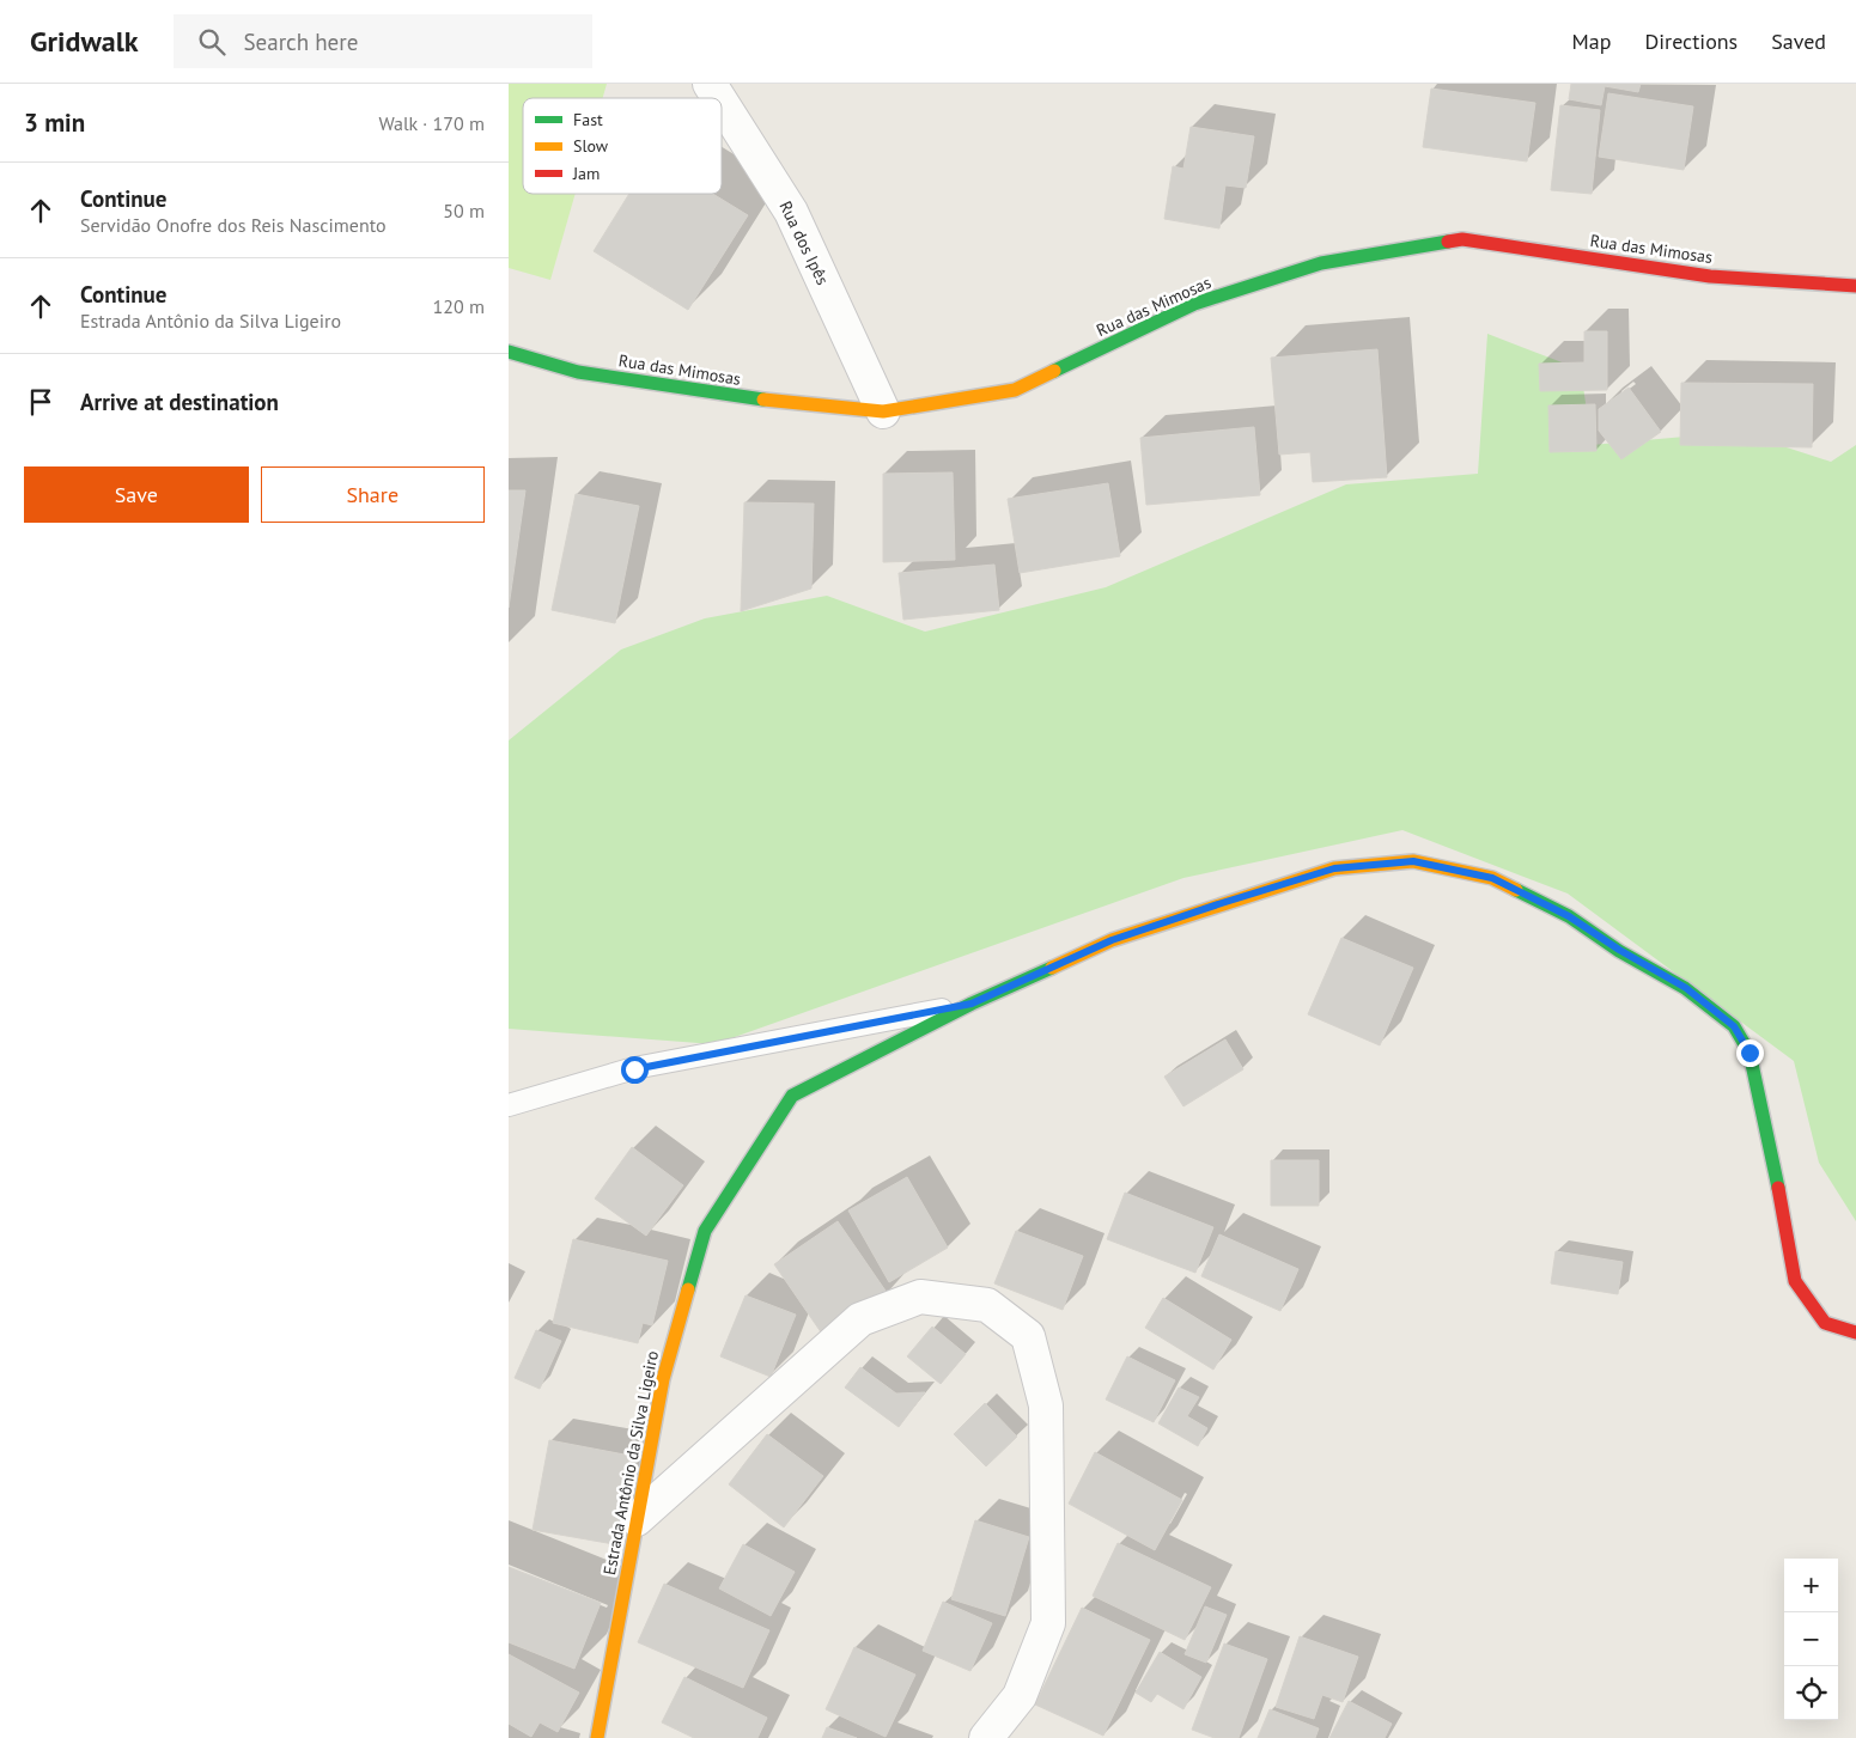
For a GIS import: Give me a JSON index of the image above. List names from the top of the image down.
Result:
{
  "streets": {
    "street": ["Rua dos Ipês", "Rua das Mimosas", "Estrada Antônio da Silva Ligeiro"]
  },
  "crossings": [
    ["Rua dos Ipês", "Rua das Mimosas"]
  ],
  "legend": ["Fast", "Slow", "Jam"],
  "page": {
    "header": "Gridwalk",
    "search": "Search here",
    "nav": ["Map", "Directions", "Saved"],
    "heading": ["3 min", "Walk · 170 m"],
    "list": [
      ["Continue", "Servidão Onofre dos Reis Nascimento", "50 m"],
      ["Continue", "Estrada Antônio da Silva Ligeiro", "120 m"],
      "Arrive at destination"
    ],
    "buttons": ["Save", "Share"],
    "map_buttons": ["+", "−"]
  }
}
